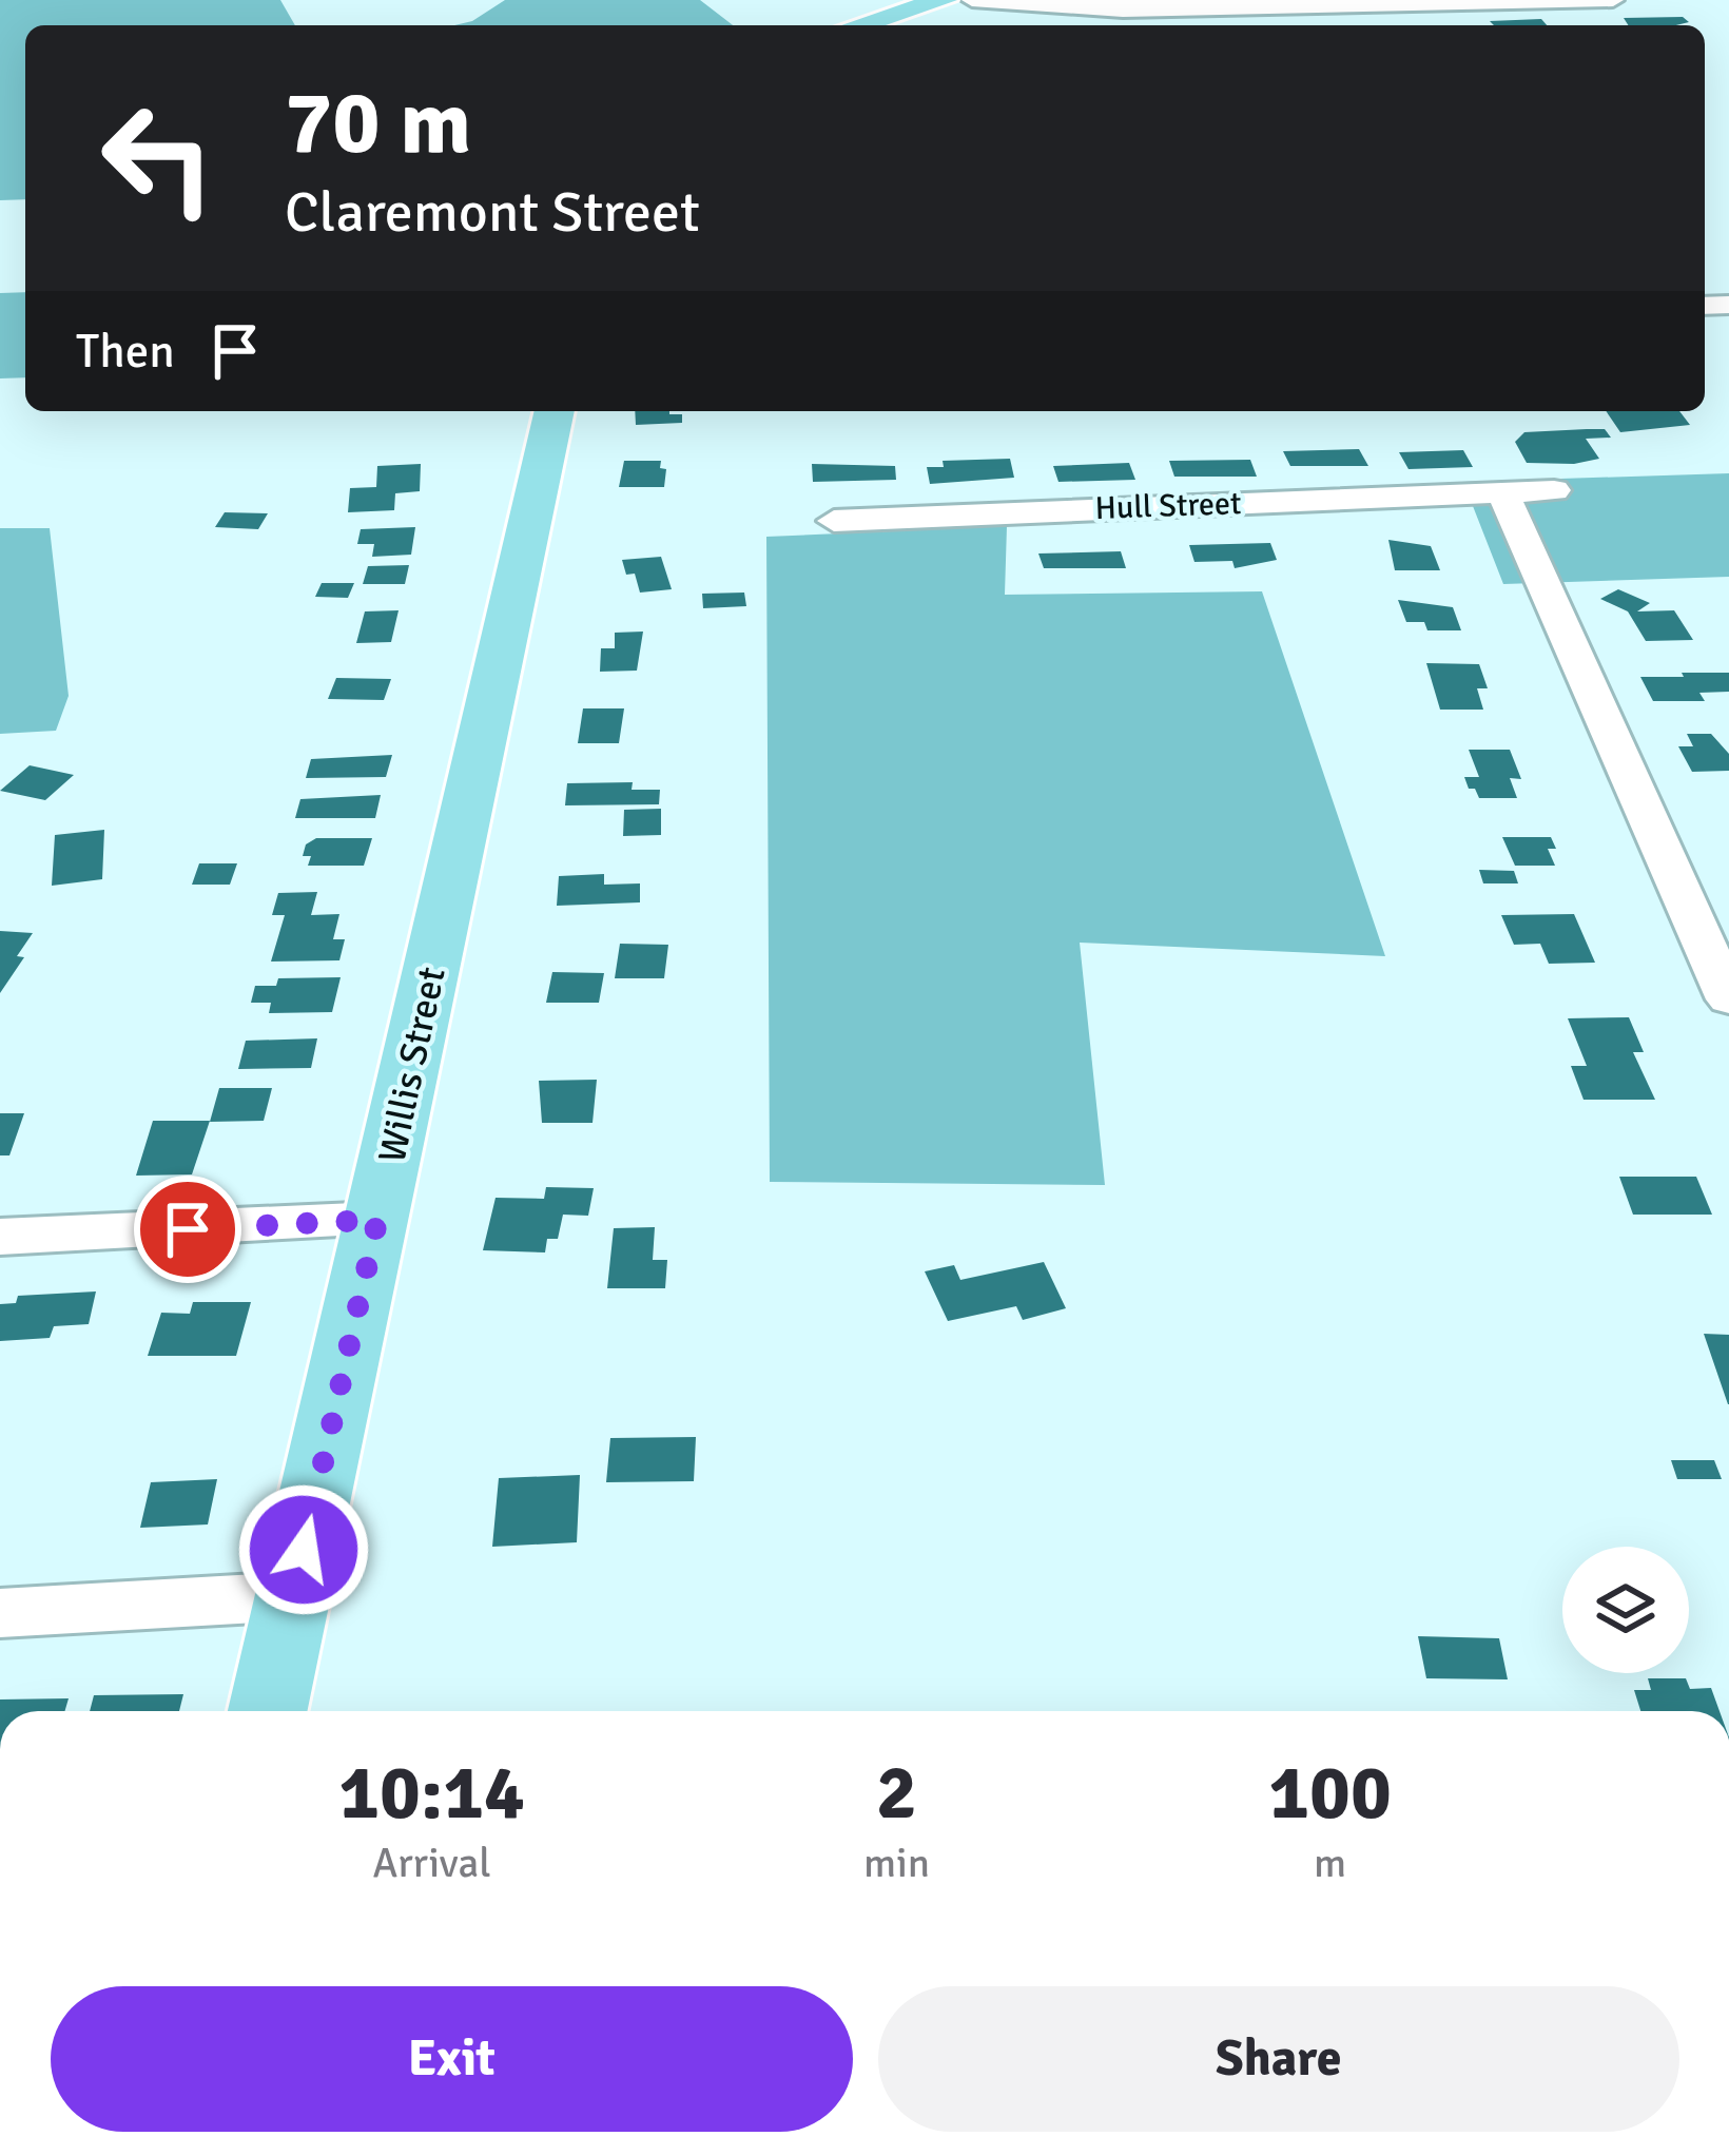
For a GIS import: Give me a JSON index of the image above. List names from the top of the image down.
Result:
{
  "streets": {
    "main road": ["Willis Street"],
    "street": ["Hull Street"]
  },
  "page": {
    "turn": ["70 m", "Claremont Street"],
    "then": "Then",
    "eta": [
      "10:14",
      "Arrival",
      "2",
      "min",
      "100",
      "m"
    ],
    "buttons": ["Exit", "Share"]
  }
}
